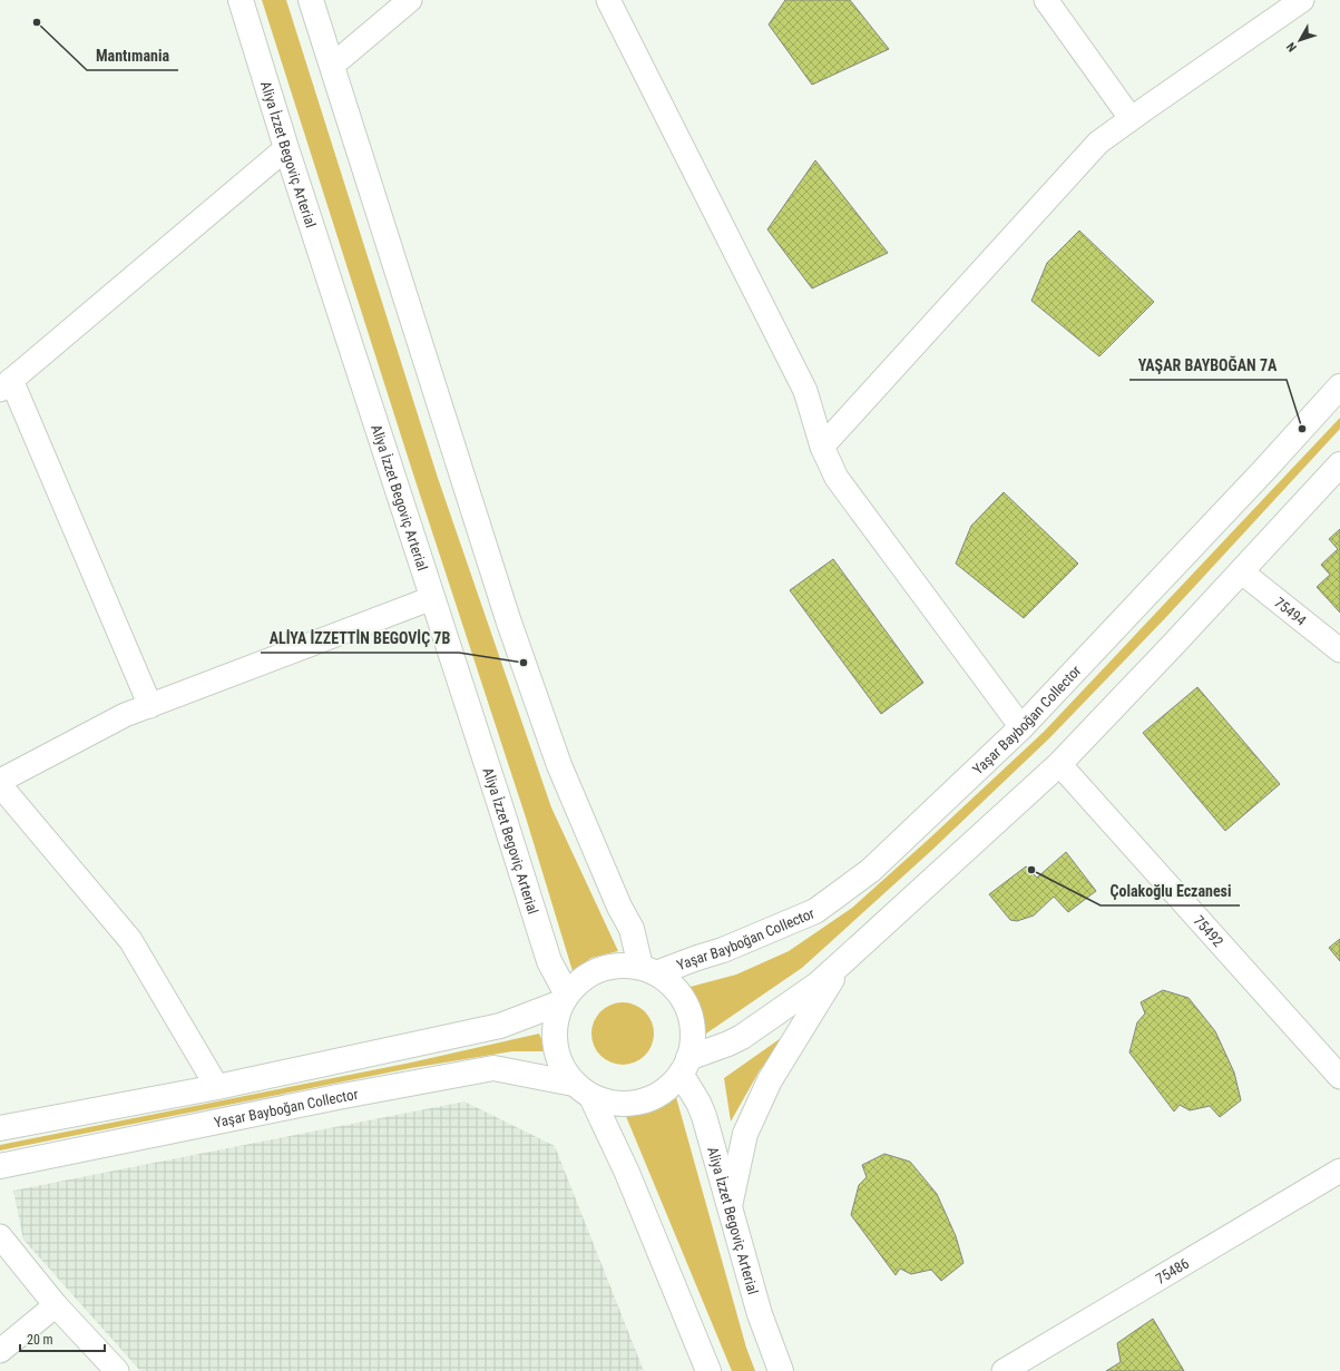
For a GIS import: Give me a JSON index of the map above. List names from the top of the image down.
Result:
{
  "streets": {
    "street": [
      "Aliya İzzet Begoviç Arterial",
      "75494",
      "Yaşar Bayboğan Collector",
      "75492",
      "75486"
    ]
  },
  "crossings": [
    ["Aliya İzzet Begoviç Arterial", "Yaşar Bayboğan Collector"]
  ],
  "places": [
    "Mantımania",
    "YAŞAR BAYBOĞAN 7A",
    "ALİYA İZZETTİN BEGOVİÇ 7B",
    "Çolakoğlu Eczanesi"
  ],
  "scale_bar": "20 m",
  "north": "bottom left"
}
